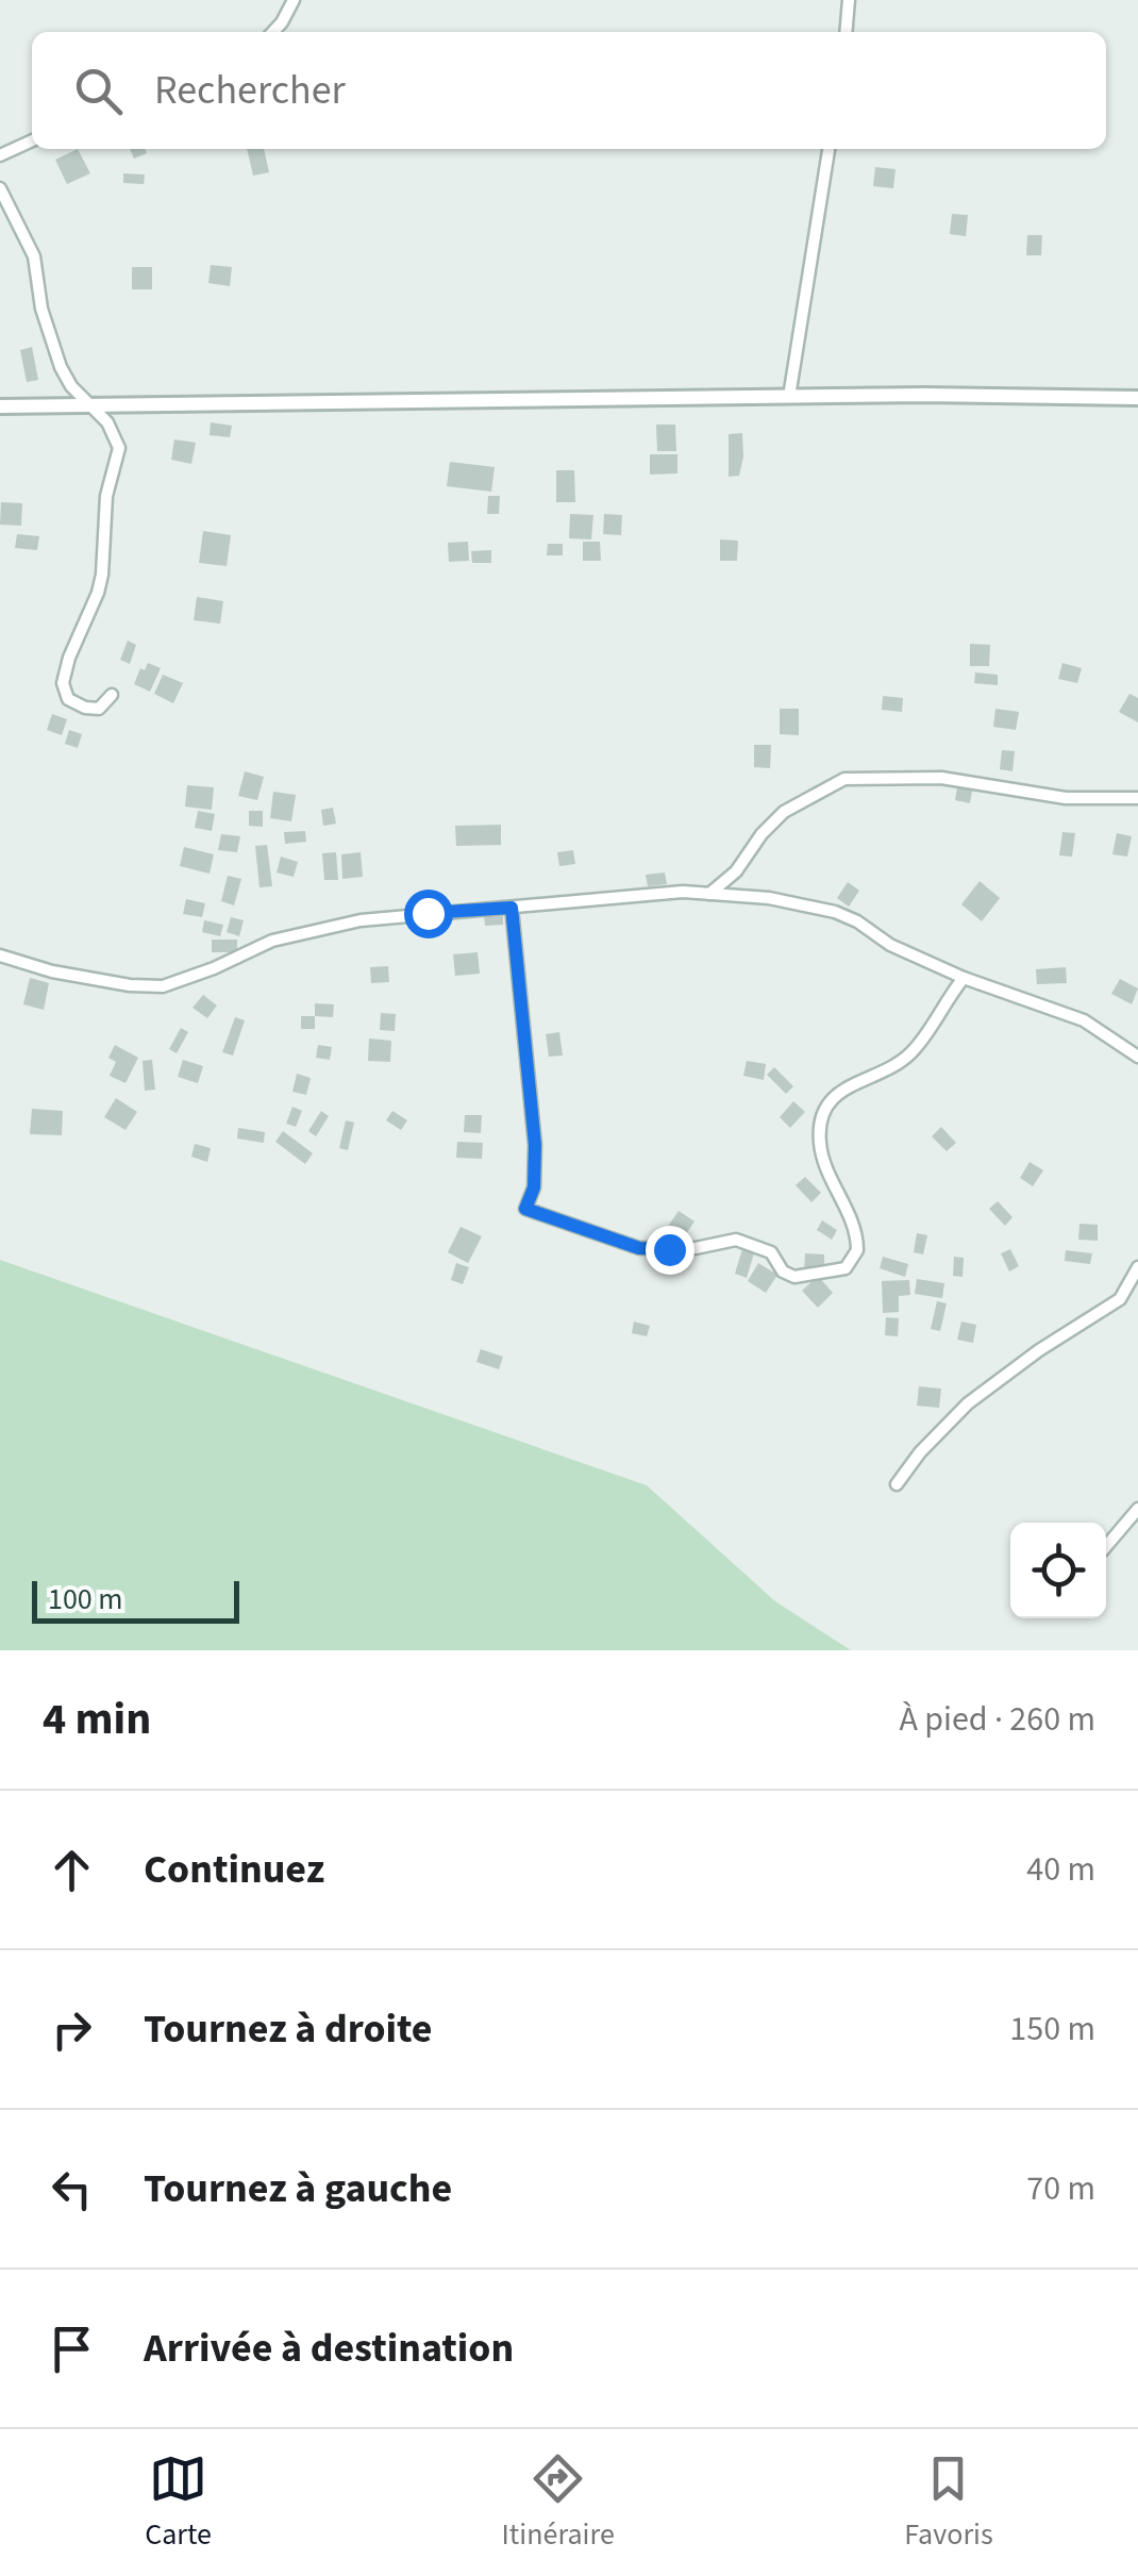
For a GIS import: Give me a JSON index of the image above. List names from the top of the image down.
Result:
{
  "scale_bar": "100 m",
  "page": {
    "search": "Rechercher",
    "scale": "100 m",
    "heading": ["4 min", "À pied · 260 m"],
    "list": [
      ["Continuez", "40 m"],
      ["Tournez à droite", "150 m"],
      ["Tournez à gauche", "70 m"],
      "Arrivée à destination"
    ],
    "nav": ["Carte", "Itinéraire", "Favoris"]
  }
}
